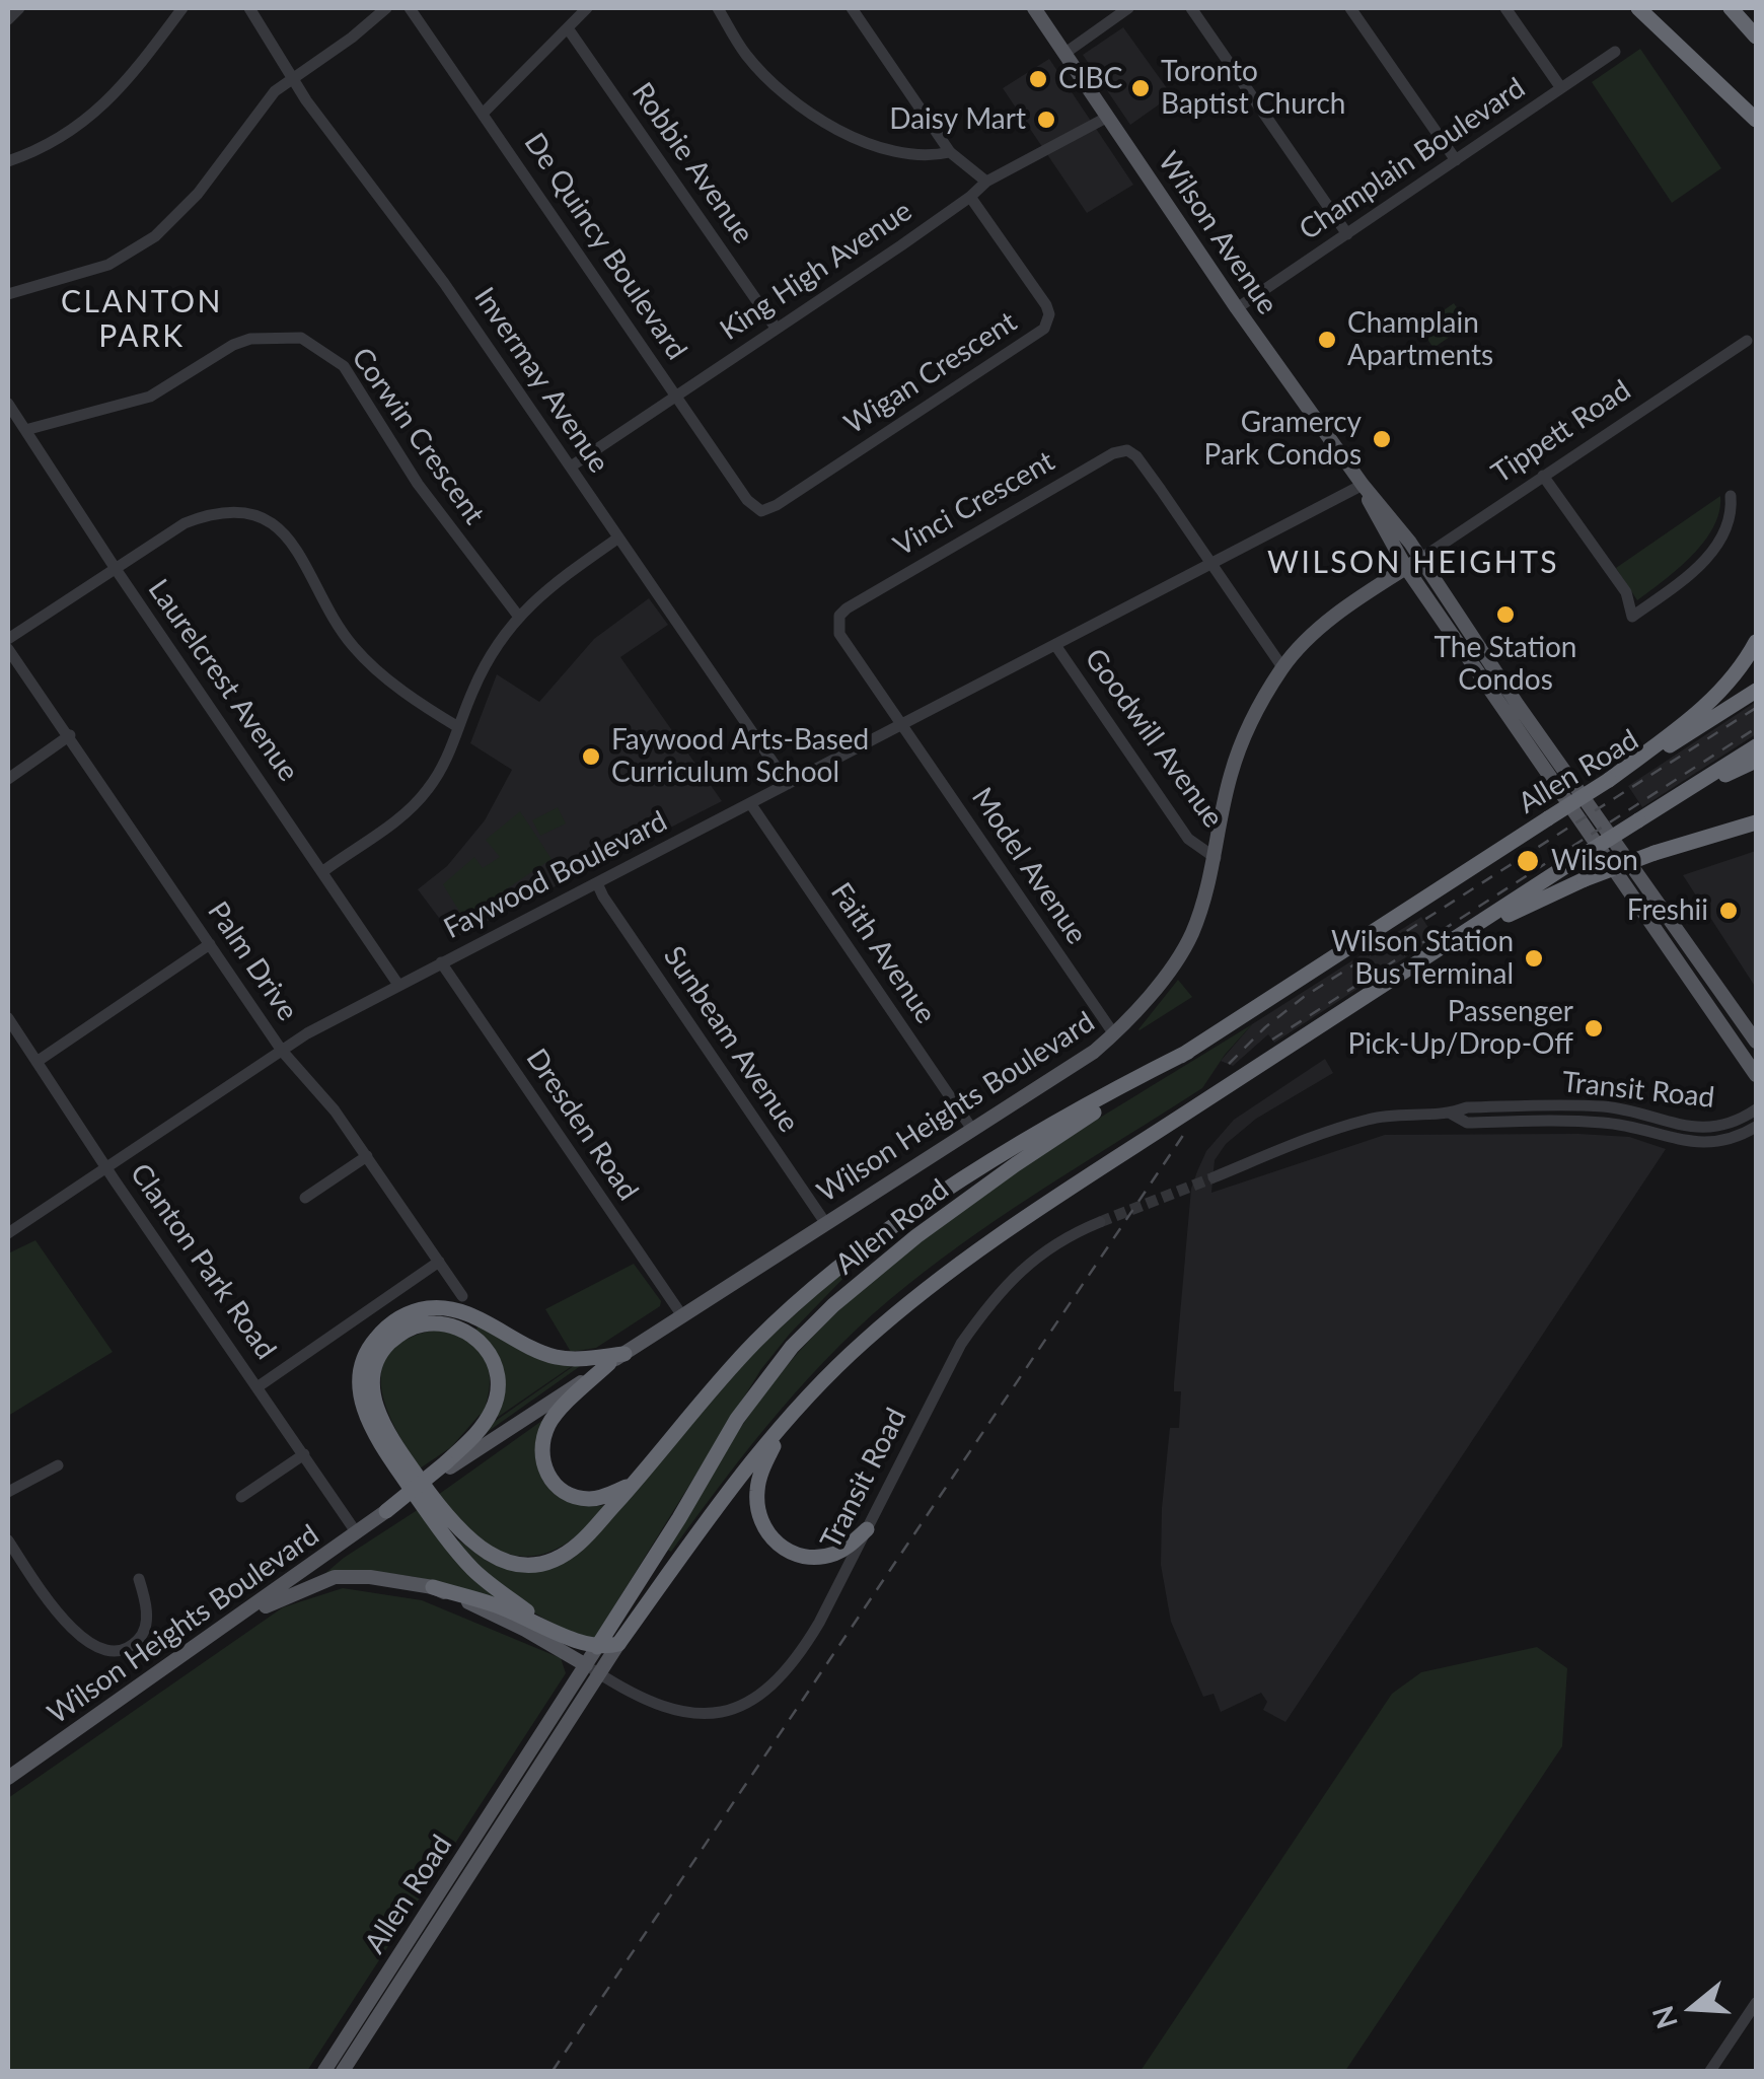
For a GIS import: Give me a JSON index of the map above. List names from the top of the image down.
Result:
{
  "streets": {
    "highway": ["Allen Road"],
    "main road": ["Wilson Avenue", "Tippett Road", "Wilson Heights Boulevard"],
    "street": [
      "Champlain Boulevard",
      "Robbie Avenue",
      "De Quincy Boulevard",
      "King High Avenue",
      "Wigan Crescent",
      "Invermay Avenue",
      "Corwin Crescent",
      "Vinci Crescent",
      "Laurelcrest Avenue",
      "Goodwill Avenue",
      "Model Avenue",
      "Faywood Boulevard",
      "Faith Avenue",
      "Palm Drive",
      "Sunbeam Avenue",
      "Transit Road",
      "Dresden Road",
      "Clanton Park Road"
    ]
  },
  "crossings": [
    ["Champlain Boulevard", "Wilson Avenue"],
    ["Robbie Avenue", "King High Avenue"],
    ["Wilson Avenue", "King High Avenue"],
    ["Wilson Avenue", "Tippett Road"],
    ["Wilson Avenue", "Faywood Boulevard"],
    ["Wilson Avenue", "Wilson Heights Boulevard"],
    ["De Quincy Boulevard", "King High Avenue"],
    ["De Quincy Boulevard", "Wigan Crescent"],
    ["King High Avenue", "Wigan Crescent"],
    ["King High Avenue", "Invermay Avenue"],
    ["Invermay Avenue", "Faywood Boulevard"],
    ["Tippett Road", "Wilson Heights Boulevard"],
    ["Corwin Crescent", "Laurelcrest Avenue"],
    ["Vinci Crescent", "Model Avenue"],
    ["Vinci Crescent", "Faywood Boulevard"],
    ["Laurelcrest Avenue", "Faywood Boulevard"],
    ["Goodwill Avenue", "Faywood Boulevard"],
    ["Goodwill Avenue", "Wilson Heights Boulevard"],
    ["Allen Road", "Transit Road"],
    ["Model Avenue", "Faywood Boulevard"],
    ["Model Avenue", "Wilson Heights Boulevard"],
    ["Faywood Boulevard", "Faith Avenue"],
    ["Faywood Boulevard", "Palm Drive"],
    ["Faywood Boulevard", "Sunbeam Avenue"],
    ["Faywood Boulevard", "Dresden Road"],
    ["Faywood Boulevard", "Clanton Park Road"],
    ["Faith Avenue", "Wilson Heights Boulevard"],
    ["Sunbeam Avenue", "Wilson Heights Boulevard"],
    ["Wilson Heights Boulevard", "Dresden Road"],
    ["Wilson Heights Boulevard", "Clanton Park Road"]
  ],
  "districts": ["CLANTON PARK", "WILSON HEIGHTS"],
  "places": [
    "CIBC",
    "Toronto Baptist Church",
    "Daisy Mart",
    "Champlain Apartments",
    "Gramercy Park Condos",
    "The Station Condos",
    "Faywood Arts-Based Curriculum School",
    "Wilson",
    "Freshii",
    "Wilson Station Bus Terminal",
    "Passenger Pick-Up/Drop-Off"
  ],
  "north": "left"
}
